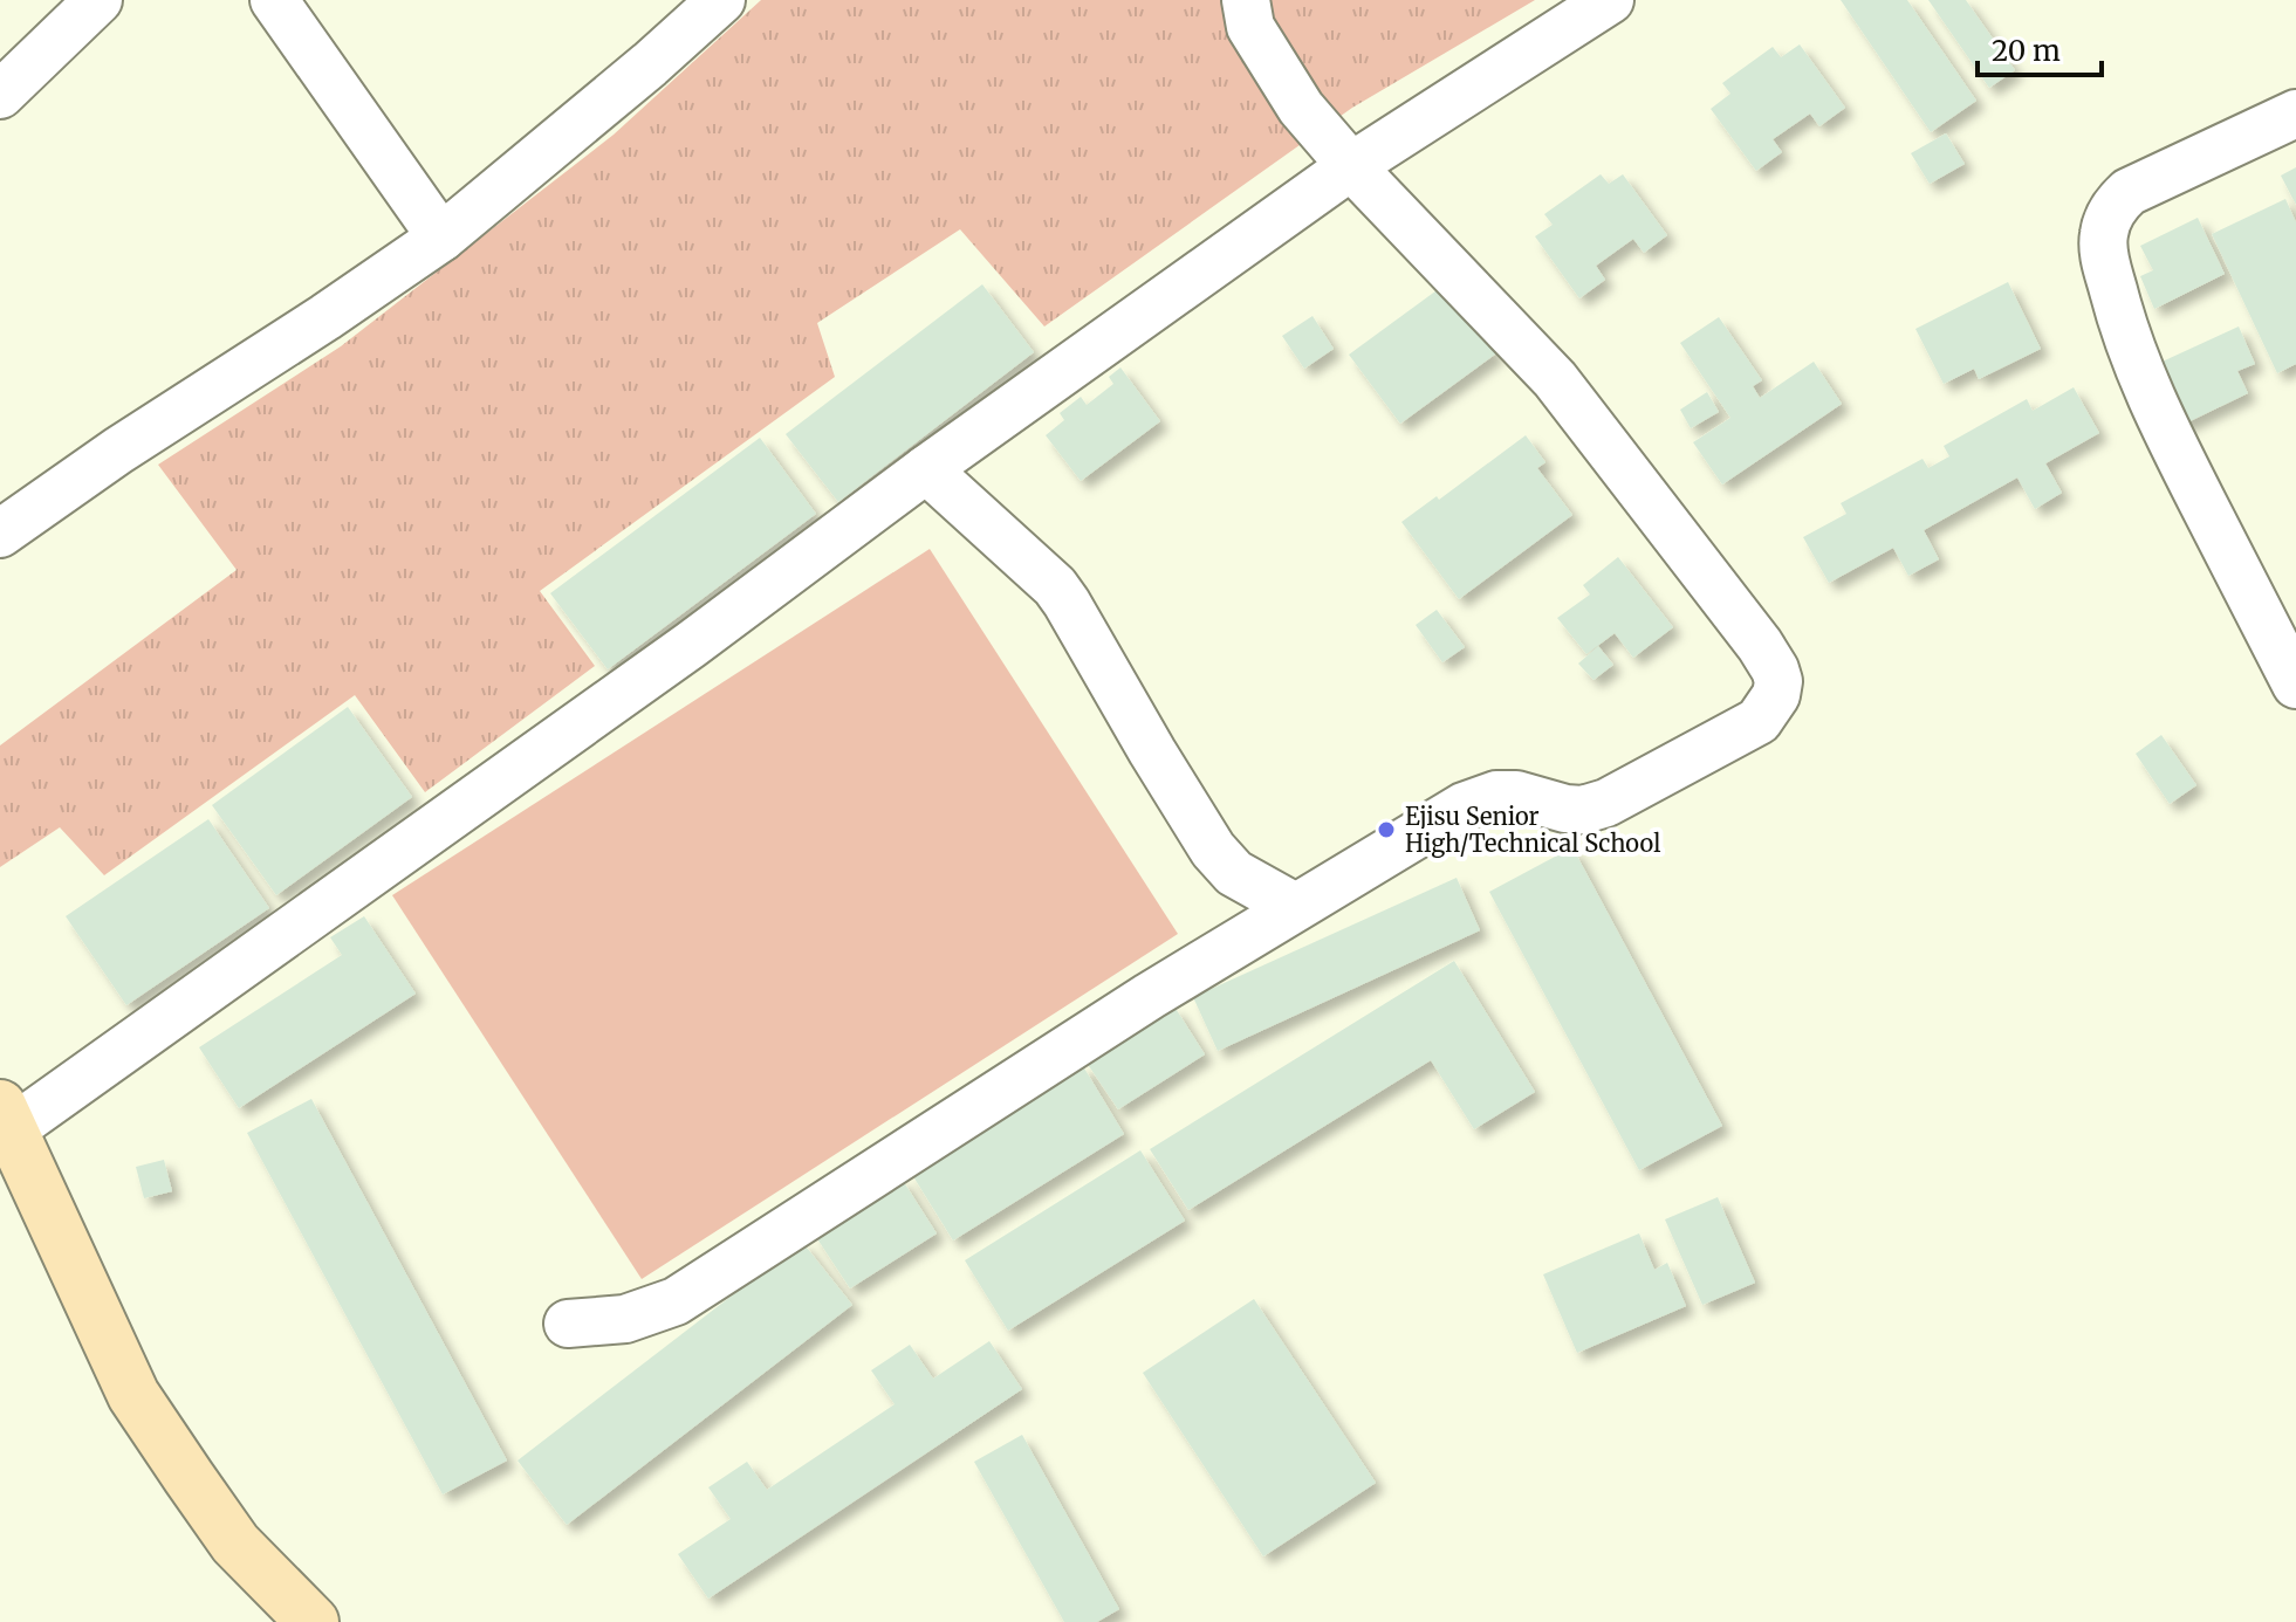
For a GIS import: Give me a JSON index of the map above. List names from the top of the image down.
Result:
{
  "places": ["Ejisu Senior High/Technical School"],
  "scale_bar": "20 m"
}
